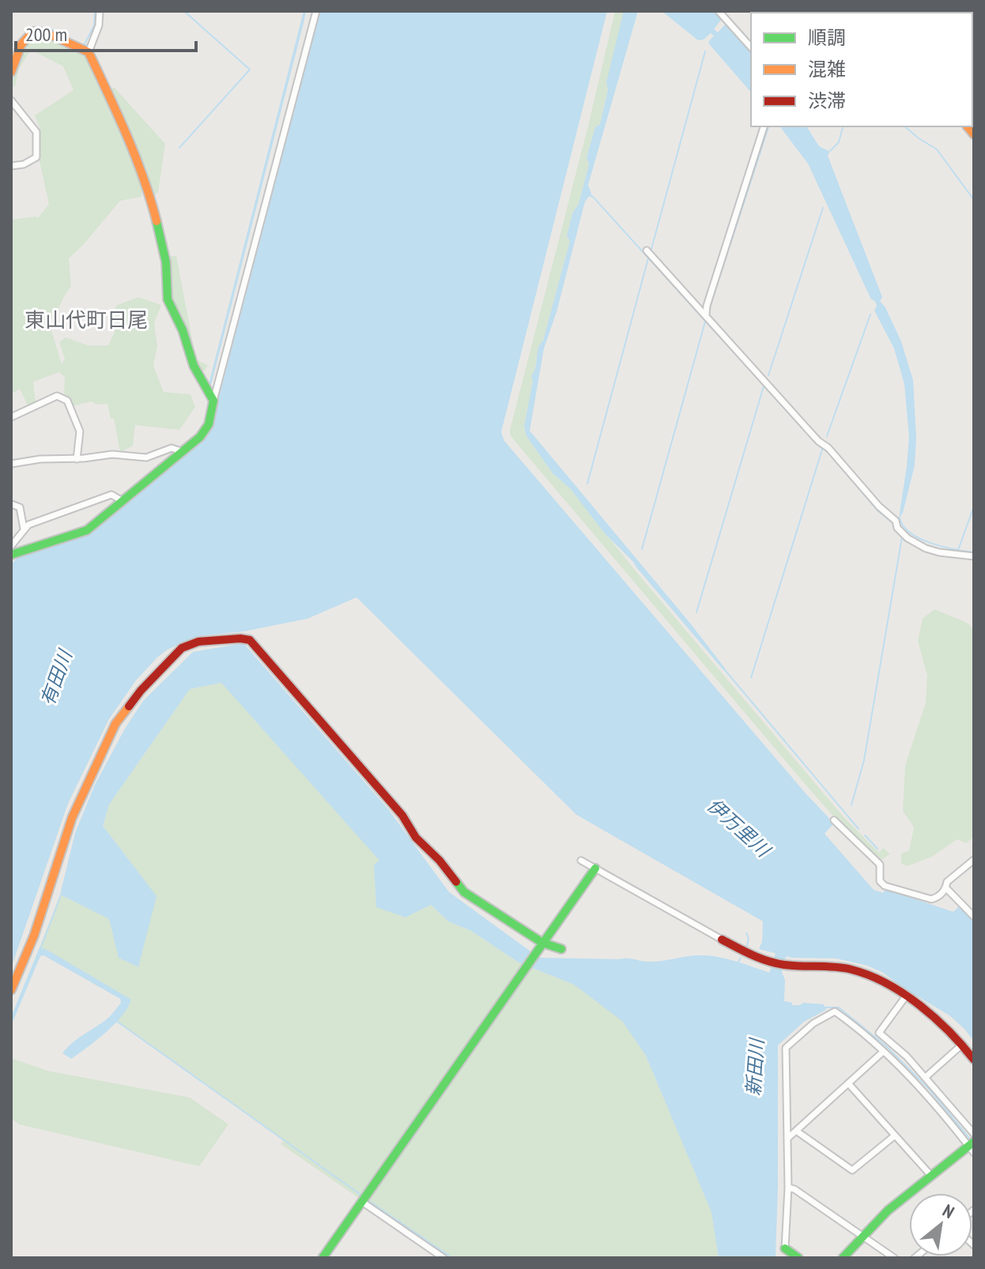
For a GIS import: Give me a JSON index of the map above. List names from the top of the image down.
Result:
{
  "districts": ["東山代町日尾"],
  "water": ["有田川", "伊万里川", "新田川"],
  "legend": ["順調", "混雑", "渋滞"],
  "scale_bar": "200 m",
  "north": "top right"
}
